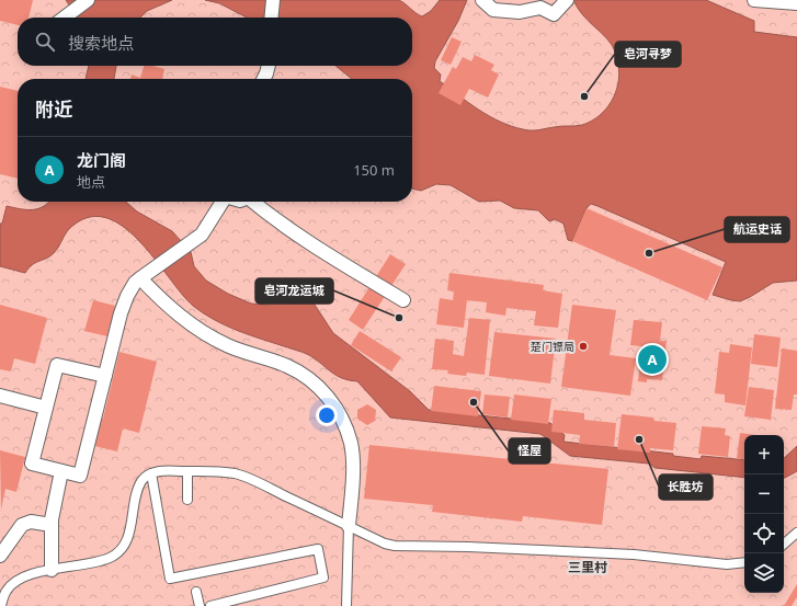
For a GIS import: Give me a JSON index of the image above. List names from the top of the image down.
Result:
{
  "districts": ["三里村"],
  "places": [
    "皂河寻梦",
    "航运史话",
    "皂河龙运城",
    "楚门镖局",
    "怪屋",
    "长胜坊"
  ],
  "page": {
    "search": "搜索地点",
    "heading": "附近",
    "list": [
      {
        "mark": "A",
        "name": "龙门阁",
        "note": "地点",
        "value": "150 m"
      }
    ],
    "pins": "A",
    "map_buttons": ["+", "−"]
  }
}
